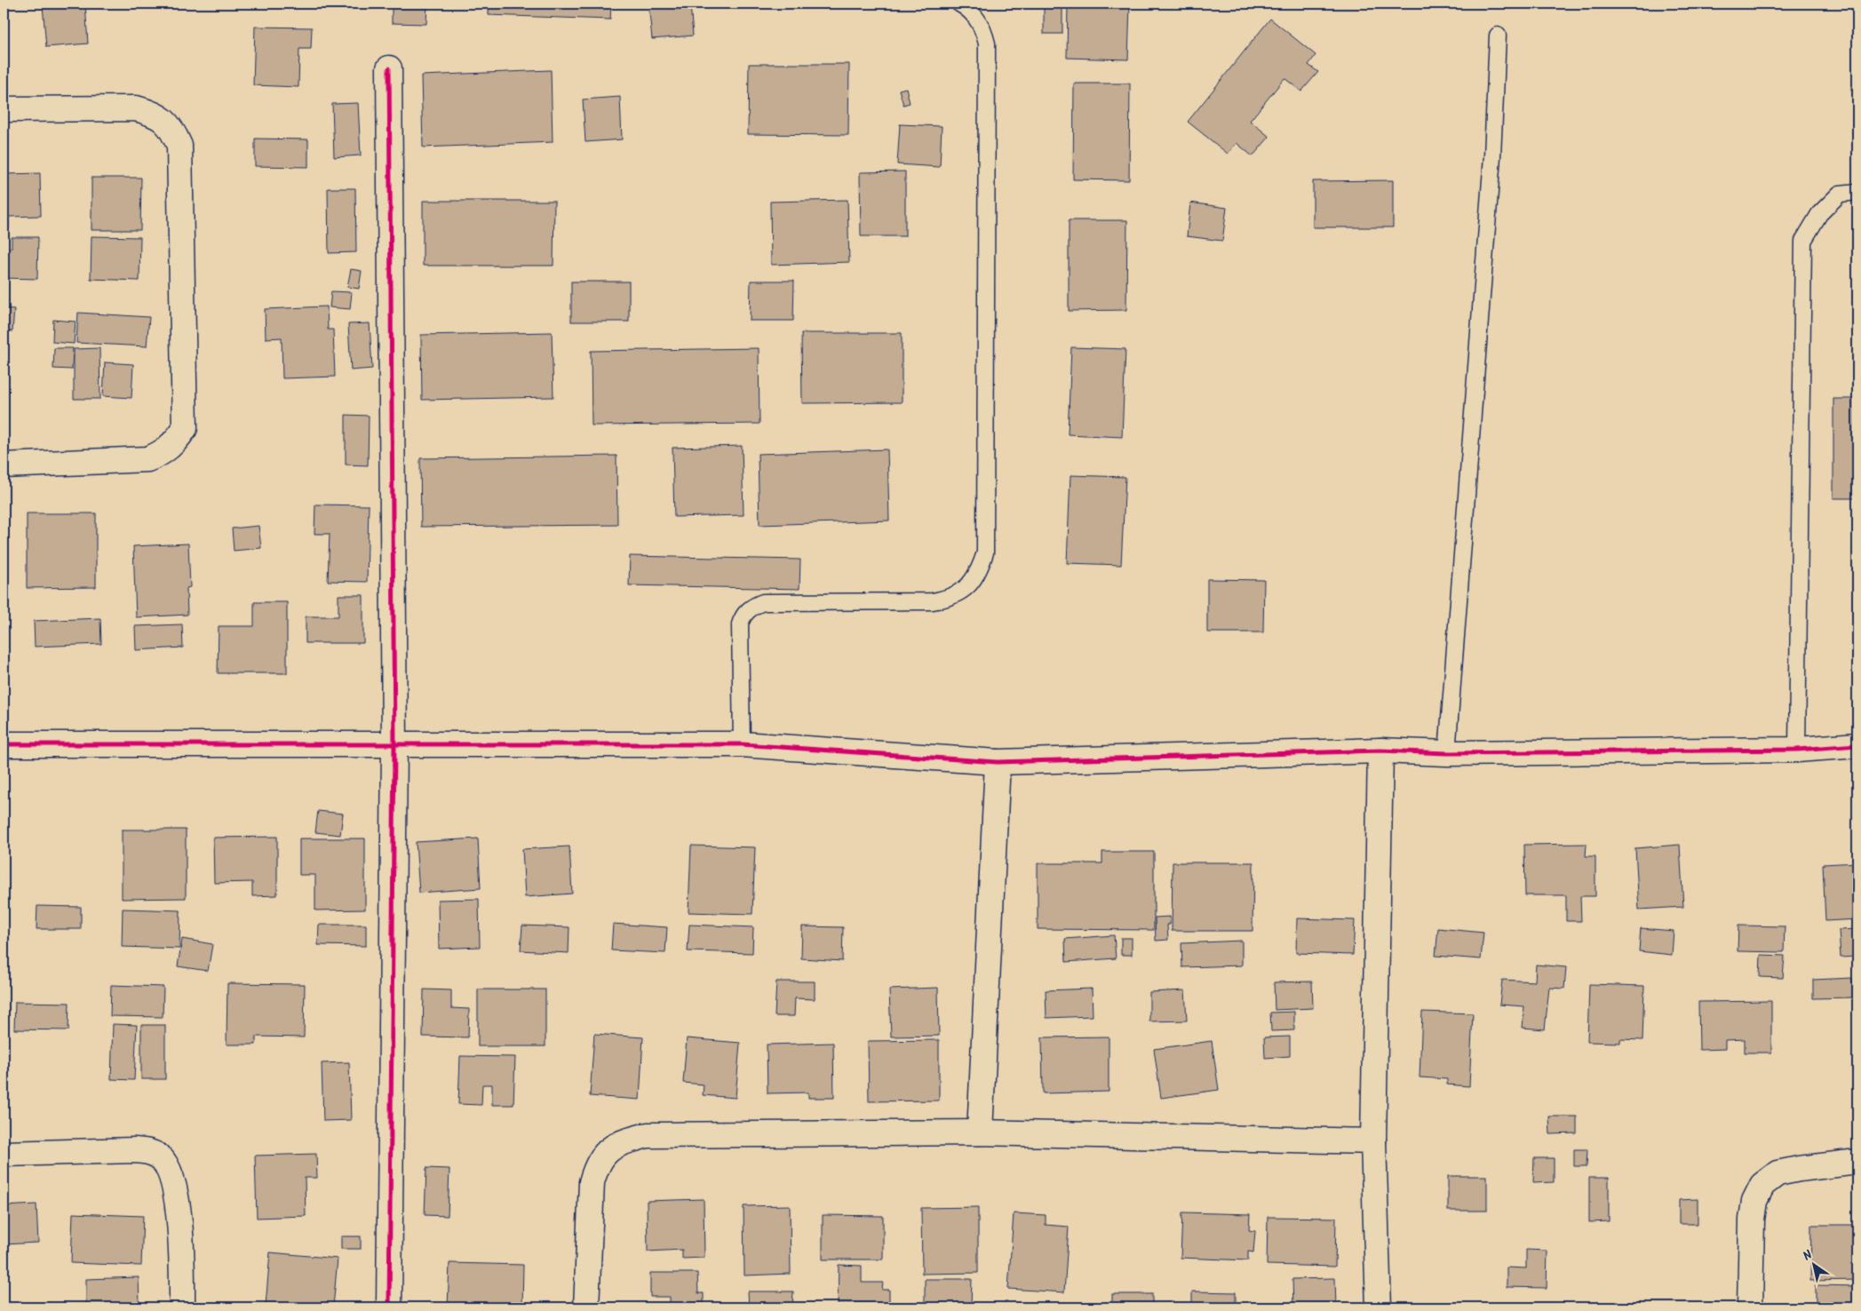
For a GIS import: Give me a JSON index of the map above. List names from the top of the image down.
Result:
{
  "north": "top left"
}
